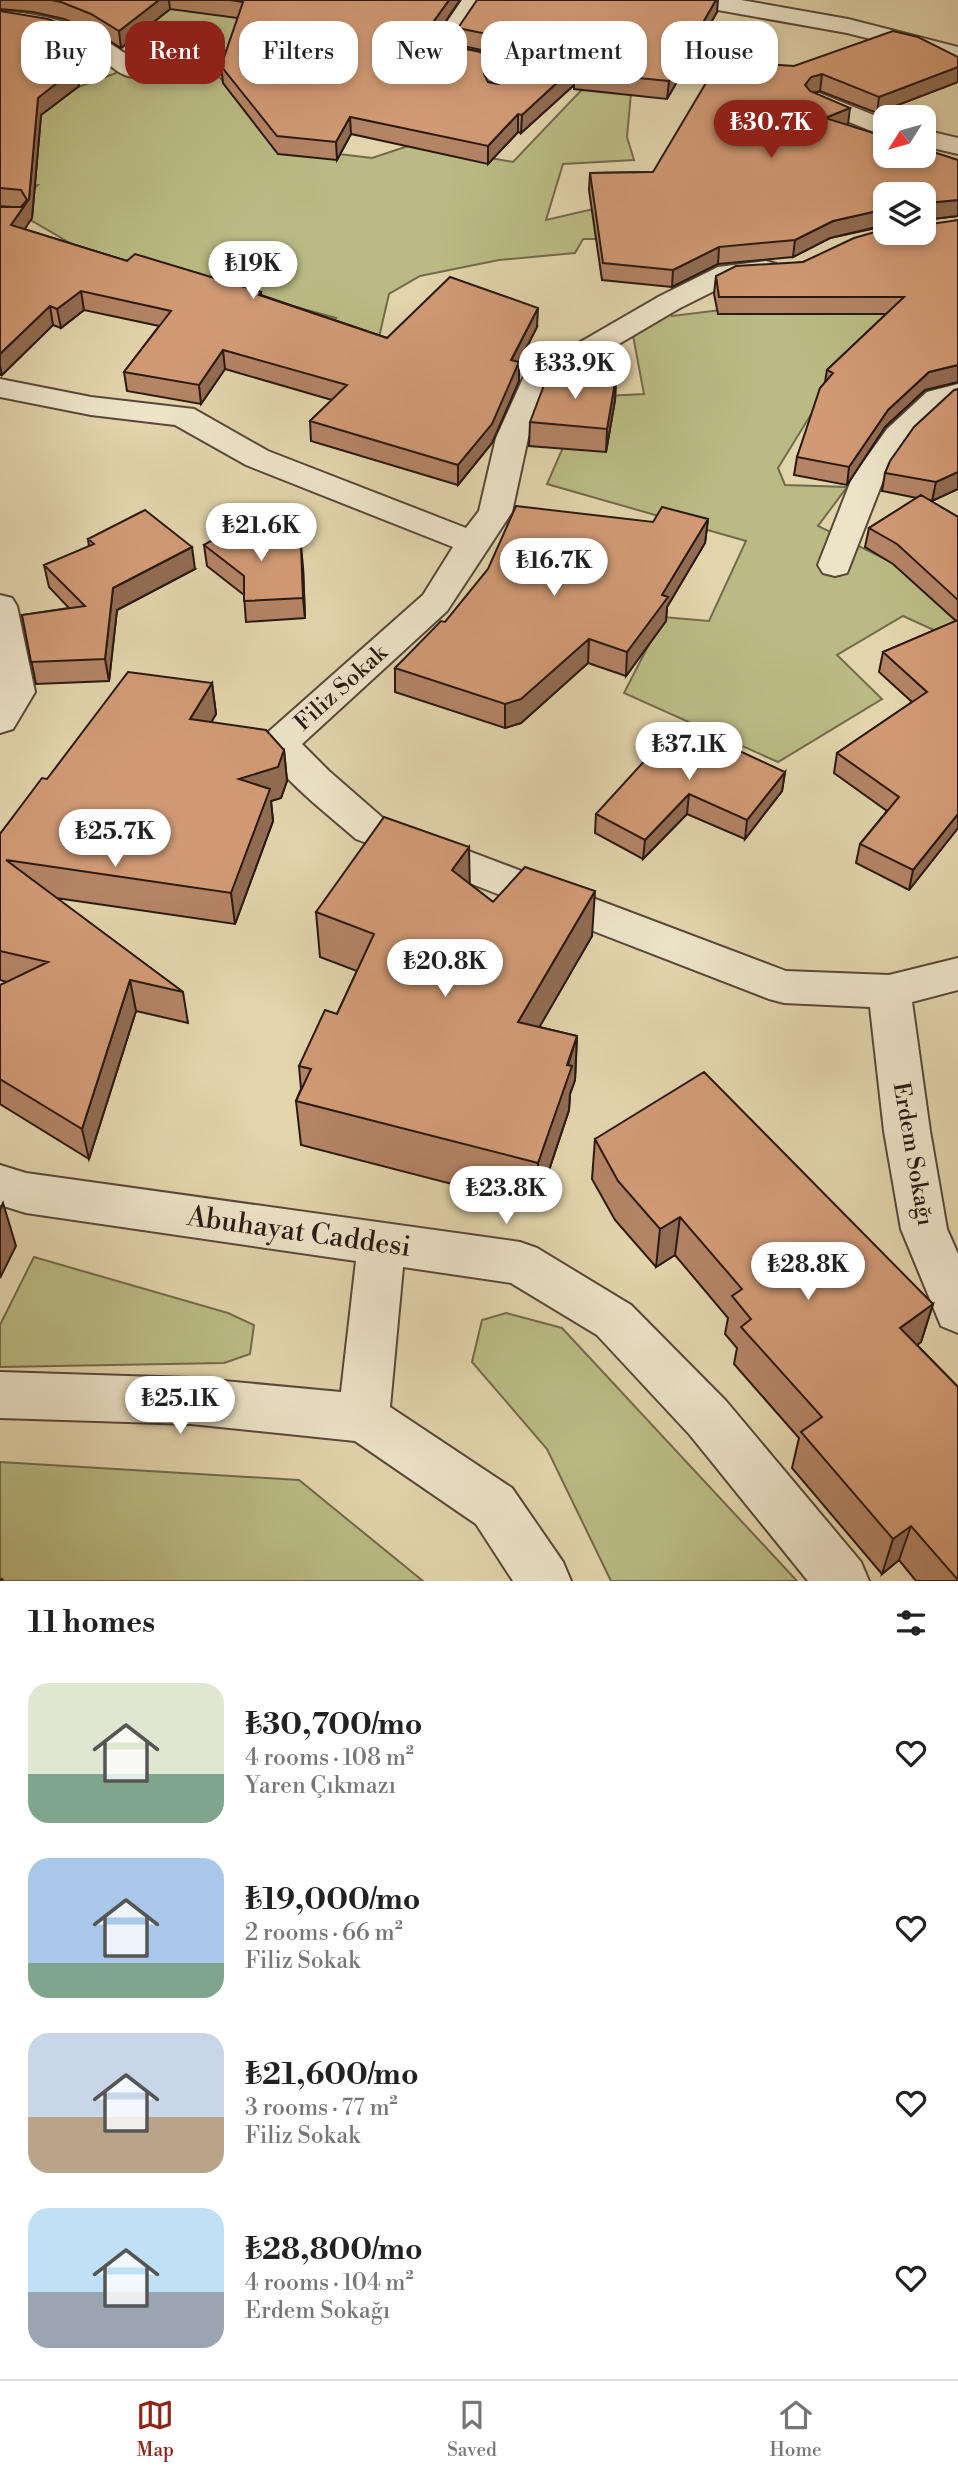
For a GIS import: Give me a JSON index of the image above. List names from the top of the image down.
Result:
{
  "streets": {
    "street": ["Filiz Sokak", "Erdem Sokağı", "Abuhayat Caddesi"]
  },
  "crossings": [
    ["Filiz Sokak", "Erdem Sokağı"]
  ],
  "north": "bottom left",
  "page": {
    "chip": [
      "Buy",
      "Rent",
      "Filters",
      "New",
      "Apartment",
      "House"
    ],
    "price": [
      "₺30.7K",
      "₺19K",
      "₺33.9K",
      "₺21.6K",
      "₺16.7K",
      "₺37.1K",
      "₺25.7K",
      "₺20.8K",
      "₺23.8K",
      "₺28.8K",
      "₺25.1K"
    ],
    "heading": "11 homes",
    "list": [
      {
        "name": "₺30,700/mo",
        "note": "4 rooms · 108 m² · Yaren Çıkmazı"
      },
      {
        "name": "₺19,000/mo",
        "note": "2 rooms · 66 m² · Filiz Sokak"
      },
      {
        "name": "₺21,600/mo",
        "note": "3 rooms · 77 m² · Filiz Sokak"
      },
      {
        "name": "₺28,800/mo",
        "note": "4 rooms · 104 m² · Erdem Sokağı"
      }
    ],
    "tabs": ["Map", "Saved", "Home"]
  }
}
